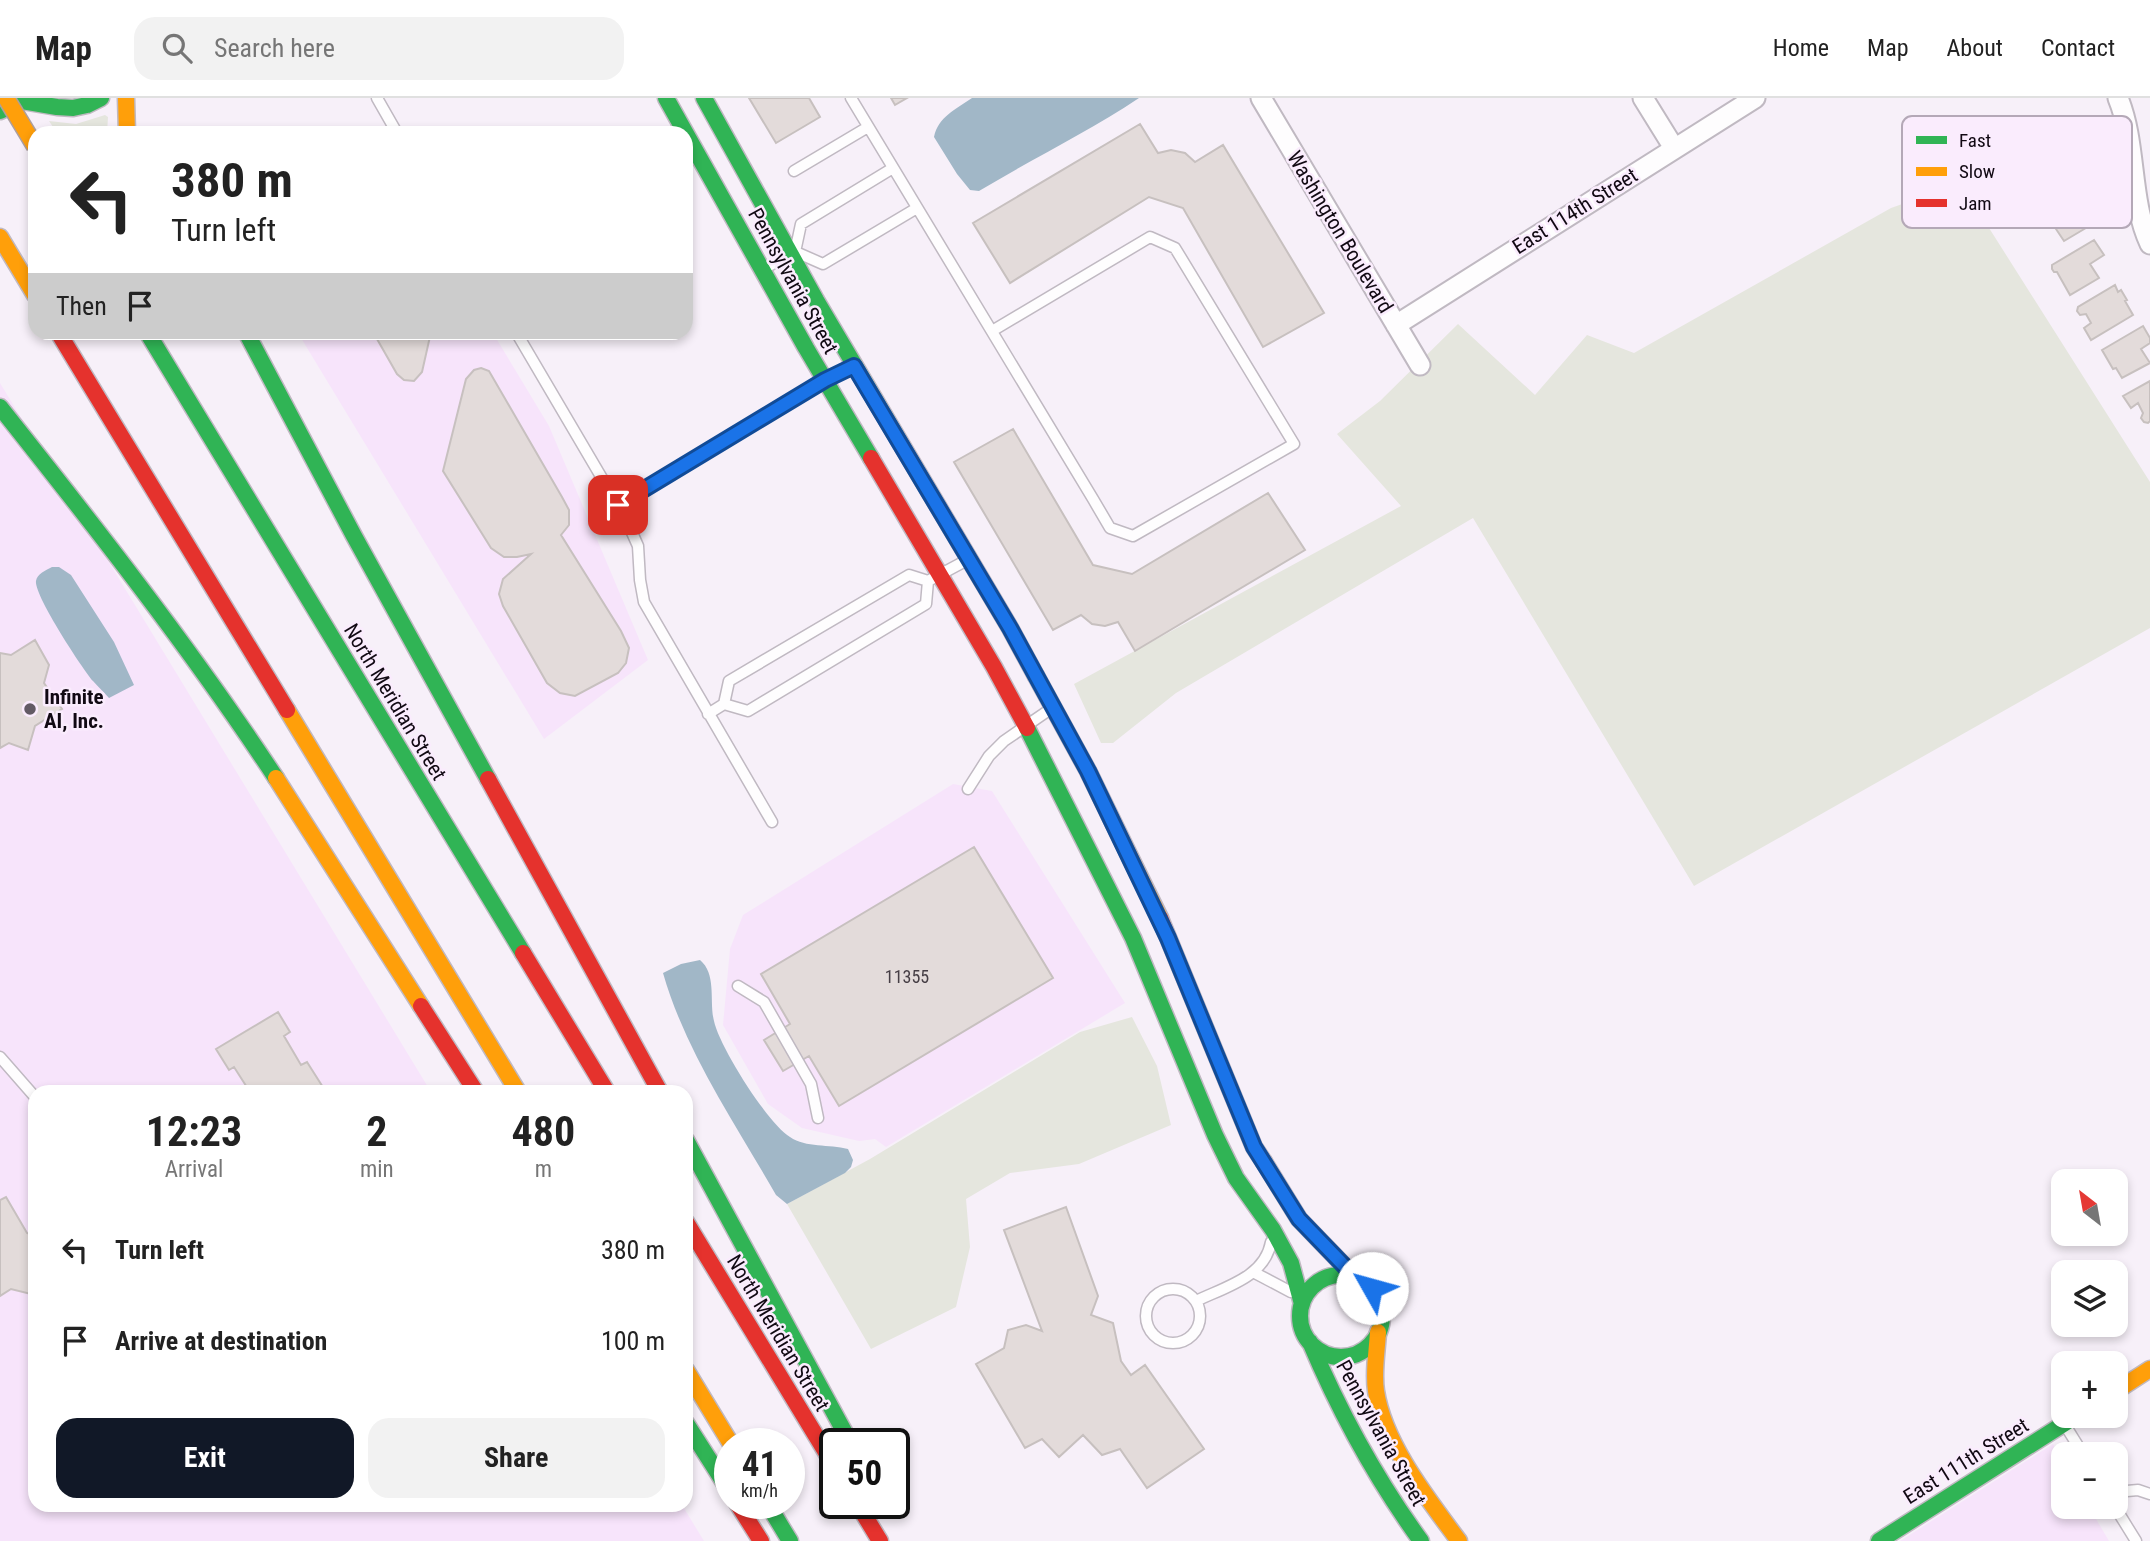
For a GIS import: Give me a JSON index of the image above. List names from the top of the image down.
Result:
{
  "streets": {
    "main road": ["Pennsylvania Street", "North Meridian Street", "East 111th Street"],
    "street": ["East 114th Street", "Washington Boulevard"]
  },
  "crossings": [
    ["East 114th Street", "Washington Boulevard"]
  ],
  "places": ["Infinite AI, Inc."],
  "house_numbers": ["11355"],
  "legend": ["Fast", "Slow", "Jam"],
  "north": "top left",
  "page": {
    "header": "Map",
    "search": "Search here",
    "nav": [
      "Home",
      "Map",
      "About",
      "Contact"
    ],
    "turn": ["380 m", "Turn left"],
    "then": "Then",
    "eta": [
      "12:23",
      "Arrival",
      "2",
      "min",
      "480",
      "m"
    ],
    "map_buttons": ["+", "−"],
    "list": [
      {
        "name": "Turn left",
        "value": "380 m"
      },
      {
        "name": "Arrive at destination",
        "value": "100 m"
      }
    ],
    "buttons": ["Exit", "Share"],
    "speed": "41 km/h",
    "limit": "50"
  }
}
